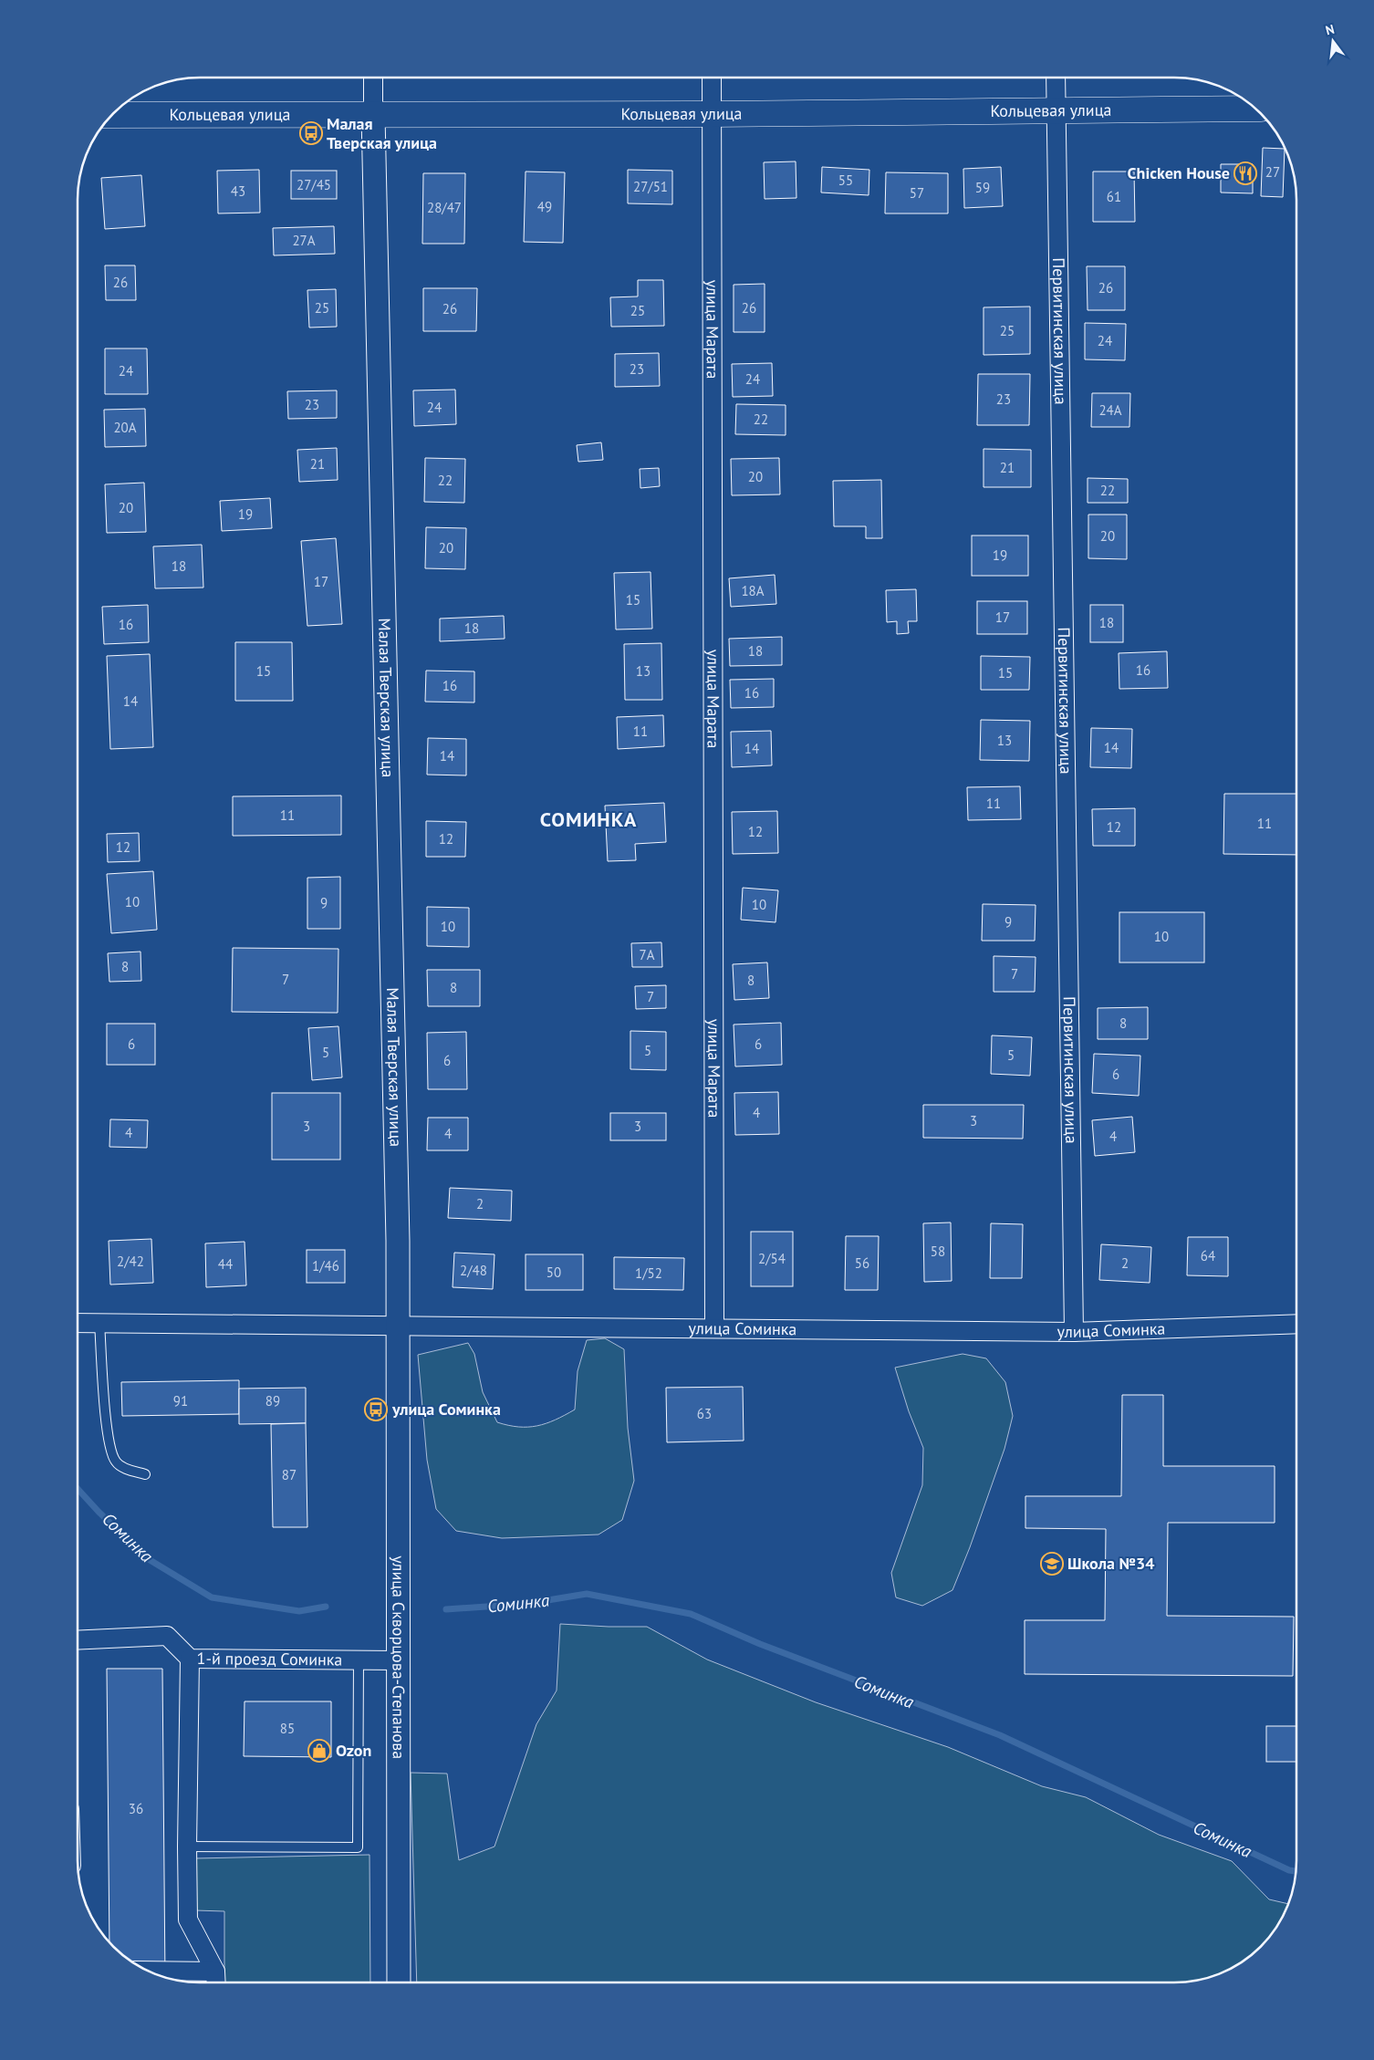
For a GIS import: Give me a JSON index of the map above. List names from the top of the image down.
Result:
{
  "streets": {
    "main road": ["Кольцевая улица"],
    "street": [
      "улица Марата",
      "Первитинская улица",
      "Малая Тверская улица",
      "улица Соминка",
      "улица Скворцова-Степанова",
      "1-й проезд Соминка"
    ]
  },
  "crossings": [
    ["Кольцевая улица", "улица Марата"],
    ["Кольцевая улица", "Первитинская улица"],
    ["Кольцевая улица", "Малая Тверская улица"],
    ["улица Марата", "улица Соминка"],
    ["Первитинская улица", "улица Соминка"],
    ["Малая Тверская улица", "улица Соминка"],
    ["Малая Тверская улица", "улица Скворцова-Степанова"],
    ["улица Соминка", "улица Скворцова-Степанова"],
    ["улица Скворцова-Степанова", "1-й проезд Соминка"]
  ],
  "districts": ["СОМИНКА"],
  "water": ["Соминка"],
  "places": {
    "bus stop": ["Малая Тверская улица", "улица Соминка"],
    "restaurant": ["Chicken House"],
    "school or university": ["Школа №34"],
    "shop": ["Ozon"]
  },
  "house_numbers": [
    "27",
    "55",
    "27/45",
    "27/51",
    "59",
    "43",
    "57",
    "61",
    "49",
    "28/47",
    "27А",
    "26",
    "26",
    "25",
    "26",
    "26",
    "25",
    "25",
    "24",
    "23",
    "24",
    "24",
    "23",
    "23",
    "24",
    "24А",
    "22",
    "20А",
    "21",
    "21",
    "20",
    "22",
    "22",
    "20",
    "19",
    "20",
    "20",
    "19",
    "18",
    "17",
    "18А",
    "15",
    "17",
    "18",
    "16",
    "18",
    "18",
    "16",
    "15",
    "13",
    "15",
    "16",
    "16",
    "14",
    "11",
    "13",
    "14",
    "14",
    "14",
    "11",
    "11",
    "11",
    "12",
    "12",
    "12",
    "12",
    "10",
    "9",
    "10",
    "9",
    "10",
    "10",
    "7А",
    "8",
    "7",
    "7",
    "8",
    "8",
    "7",
    "8",
    "6",
    "6",
    "5",
    "5",
    "5",
    "6",
    "6",
    "4",
    "3",
    "3",
    "3",
    "4",
    "4",
    "4",
    "2",
    "58",
    "64",
    "2/54",
    "2/42",
    "56",
    "2",
    "44",
    "1/46",
    "2/48",
    "50",
    "1/52",
    "91",
    "89",
    "63",
    "87",
    "85",
    "36"
  ],
  "north": "top"
}
